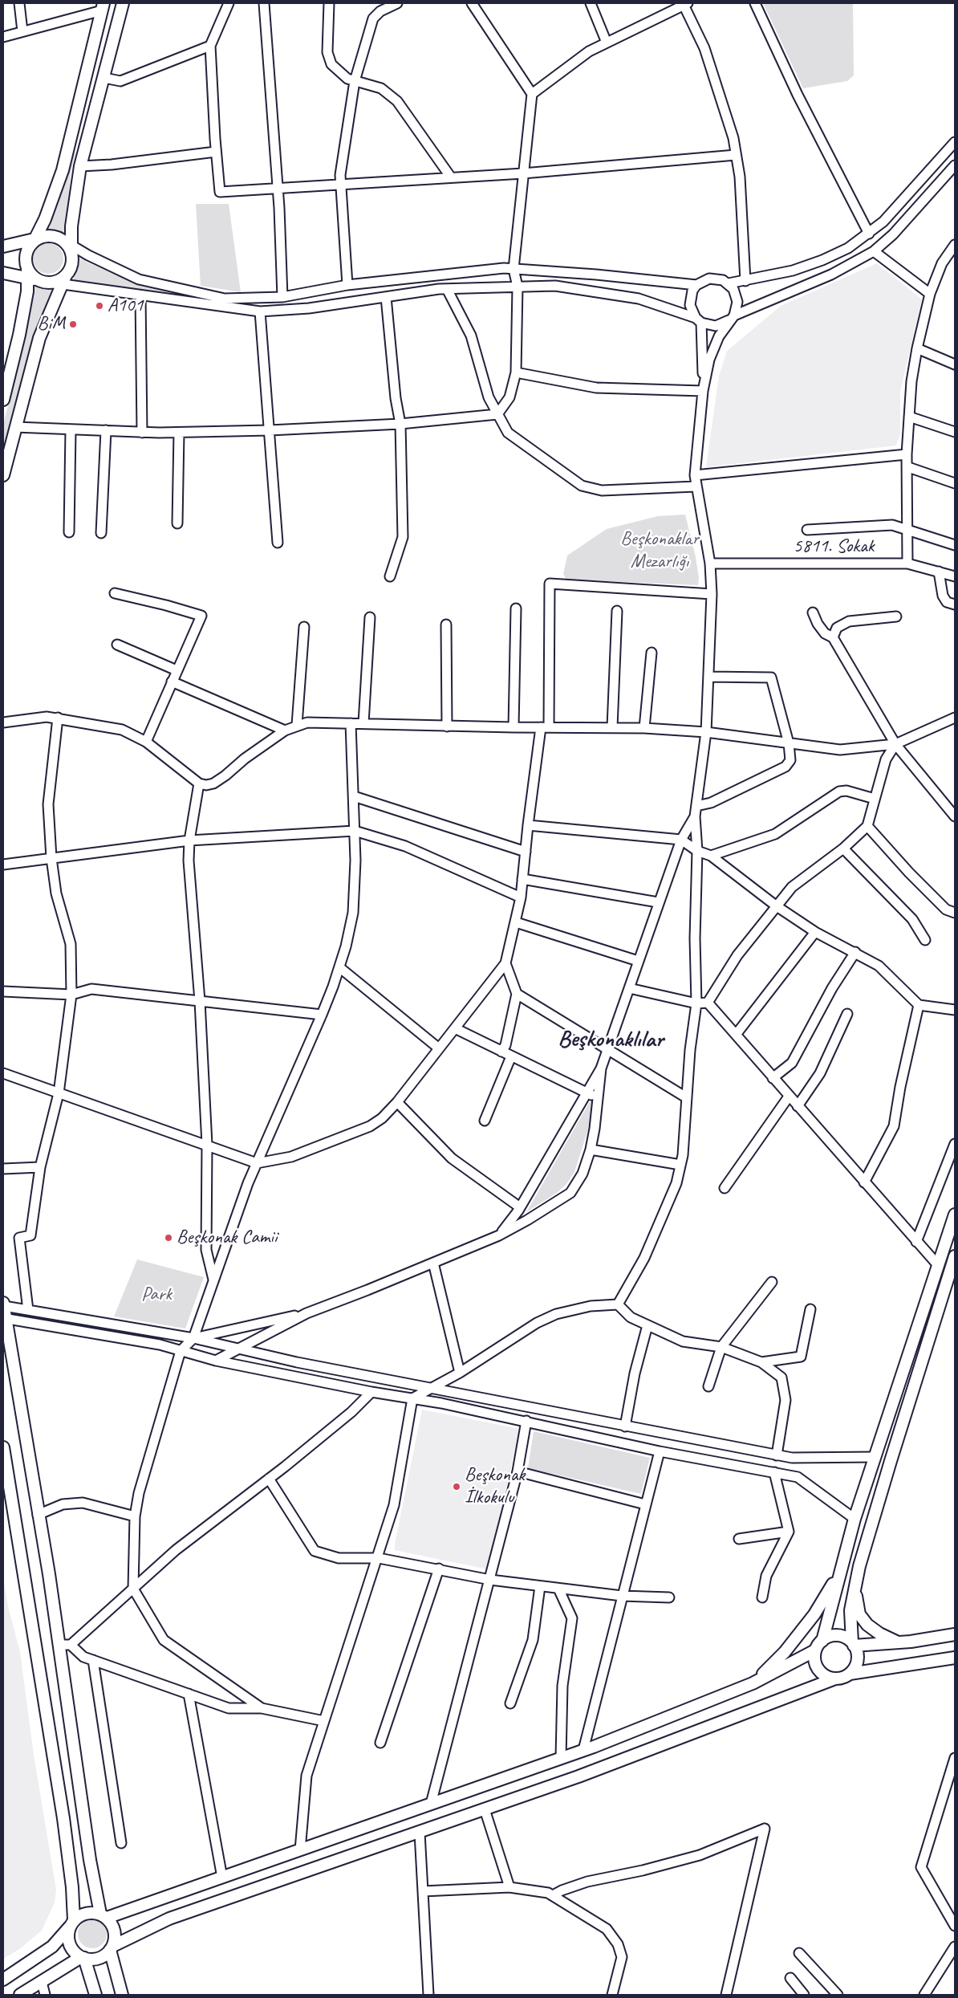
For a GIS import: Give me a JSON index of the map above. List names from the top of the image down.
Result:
{
  "streets": {
    "street": ["5811. Sokak"]
  },
  "districts": ["Beşkonaklılar"],
  "parks": ["Beşkonaklar Mezarlığı", "Park"],
  "places": [
    "A101",
    "BiM",
    "Beşkonak Camii",
    "Beşkonak İlkokulu"
  ]
}
